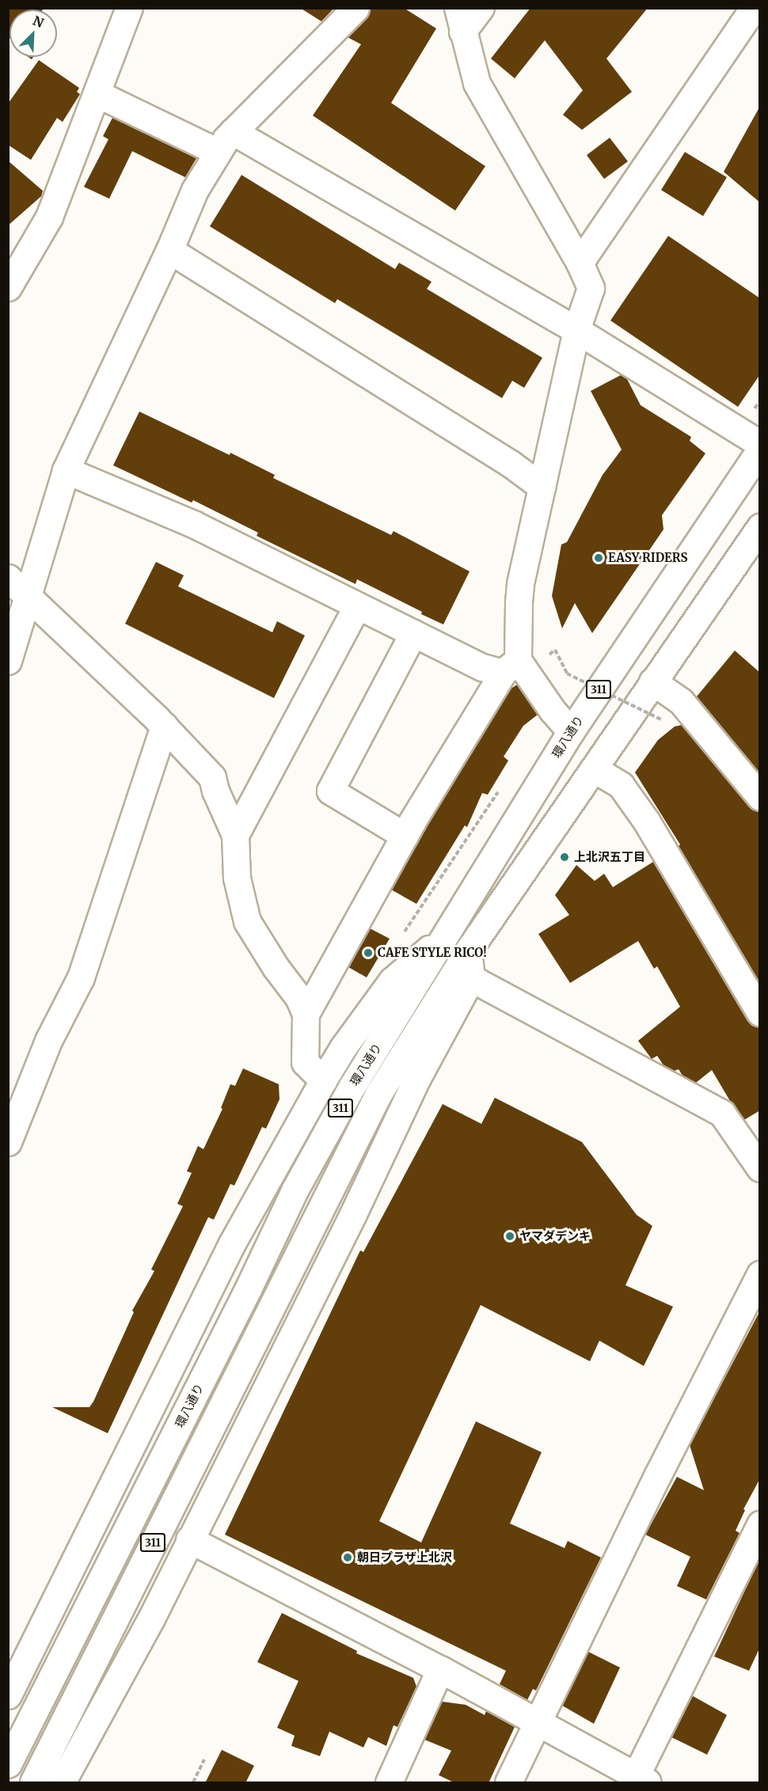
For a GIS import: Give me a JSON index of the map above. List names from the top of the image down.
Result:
{
  "streets": {
    "street": ["311", "環八通り"]
  },
  "places": [
    "EASY RIDERS",
    "上北沢五丁目",
    "CAFE STYLE RICO!",
    "ヤマダデンキ",
    "朝日プラザ上北沢"
  ],
  "north": "top right"
}
